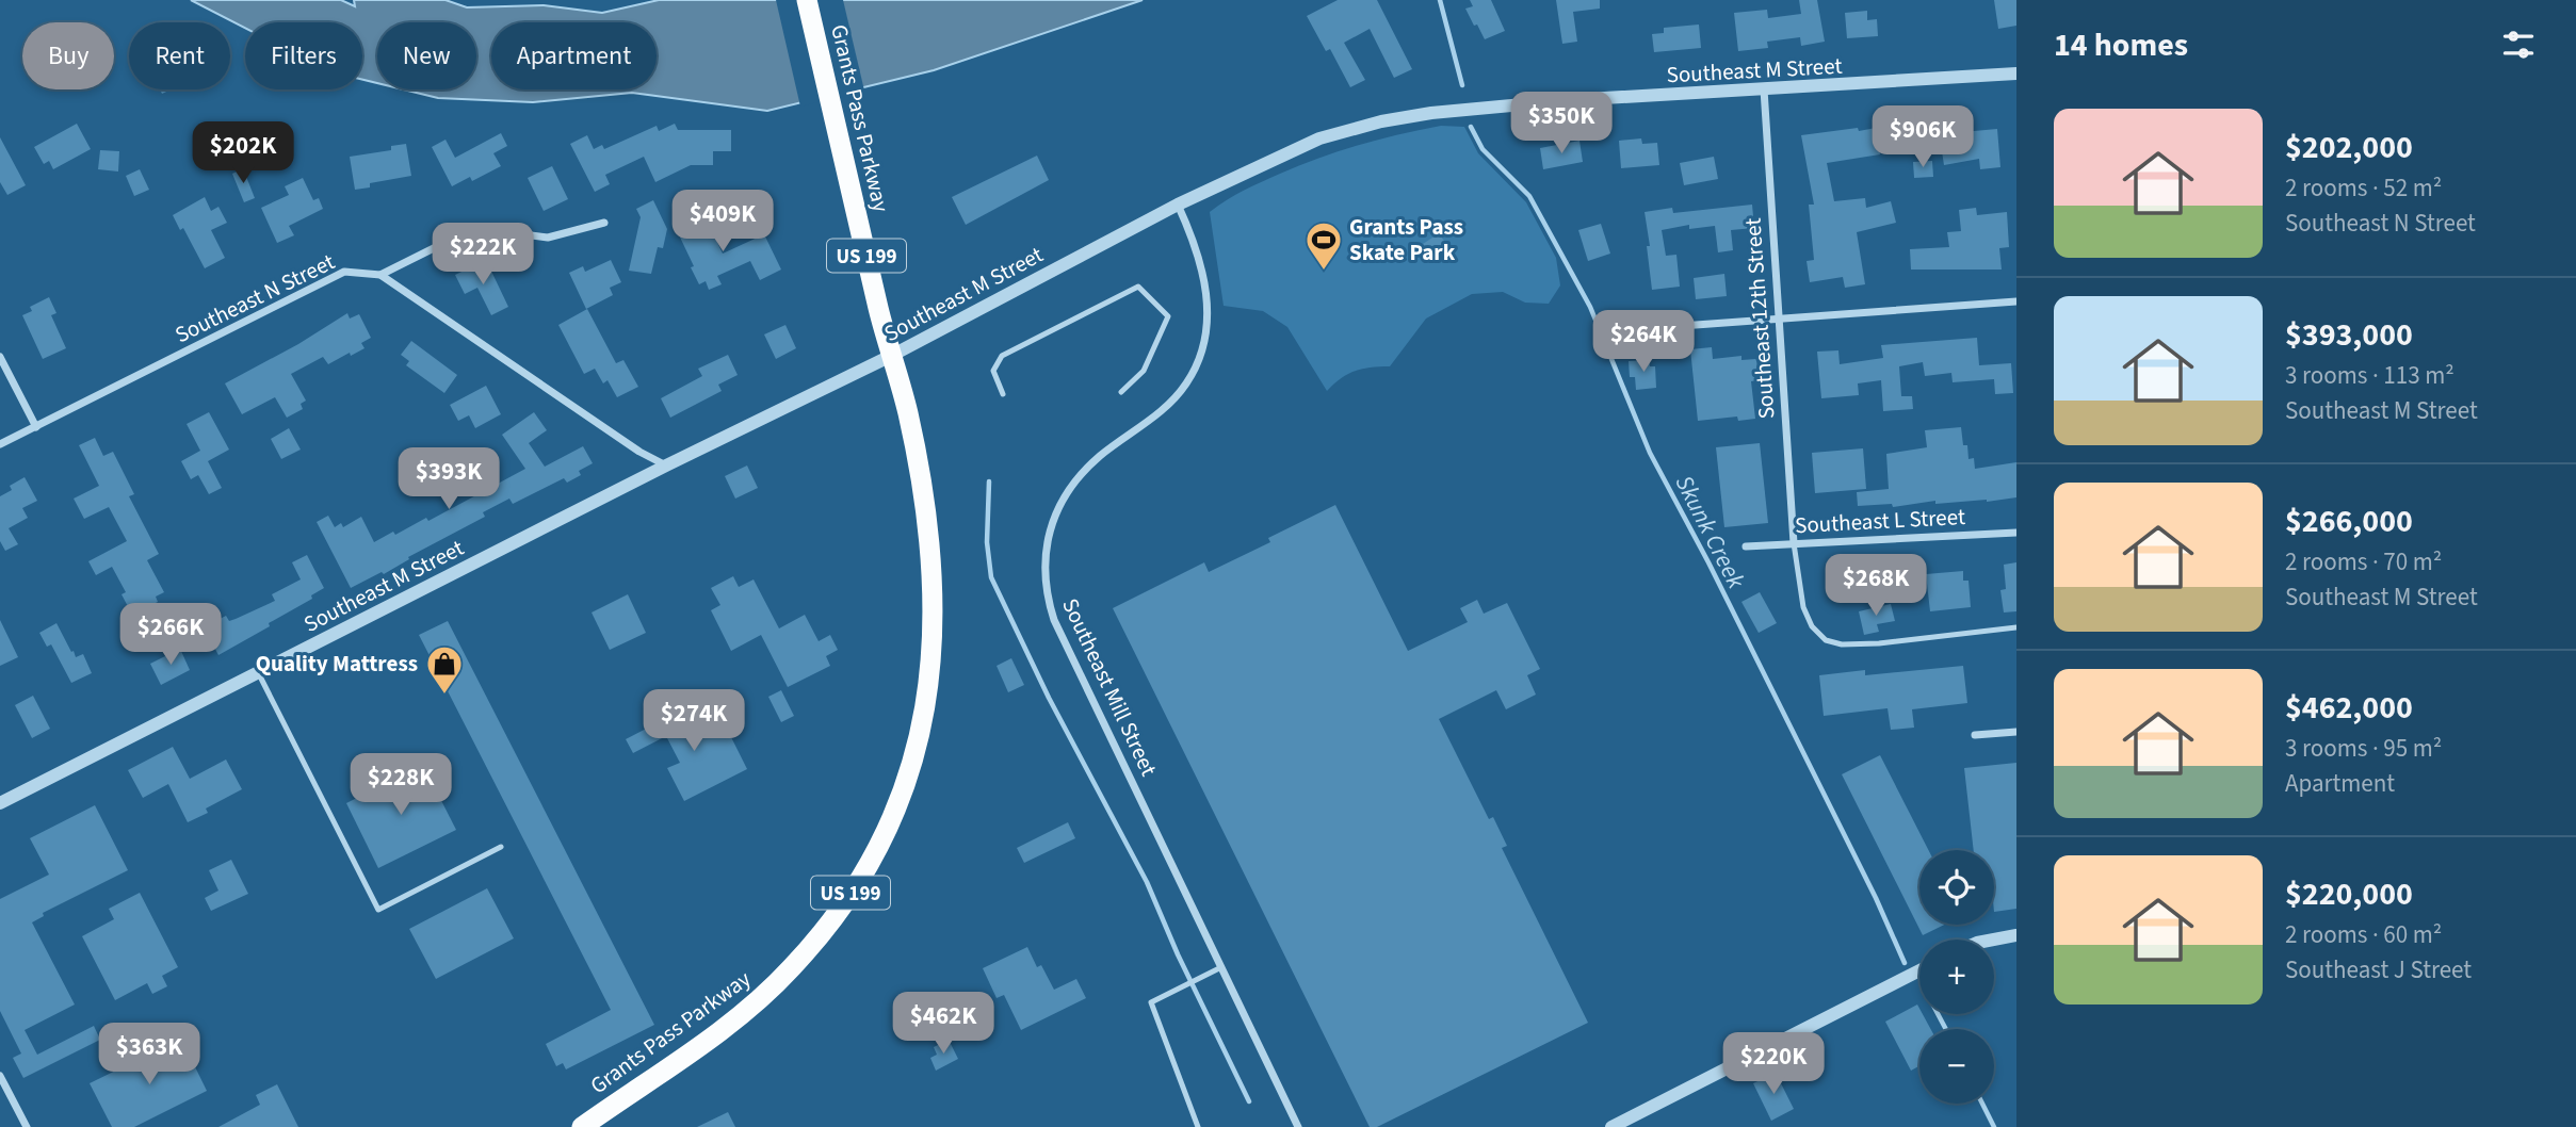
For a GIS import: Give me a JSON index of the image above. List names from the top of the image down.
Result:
{
  "streets": {
    "highway": ["Grants Pass Parkway", "US 199"],
    "street": [
      "Southeast M Street",
      "Southeast N Street",
      "Southeast 12th Street",
      "Southeast L Street",
      "Southeast Mill Street"
    ]
  },
  "crossings": [
    ["Southeast M Street", "Grants Pass Parkway"],
    ["Southeast M Street", "Southeast 12th Street"],
    ["Southeast M Street", "Southeast Mill Street"],
    ["Southeast 12th Street", "Southeast L Street"]
  ],
  "water": ["Skunk Creek"],
  "places": {
    "sports": ["Grants Pass Skate Park"],
    "shop": ["Quality Mattress"]
  },
  "page": {
    "heading": "14 homes",
    "chip": [
      "Buy",
      "Rent",
      "Filters",
      "New",
      "Apartment"
    ],
    "list": [
      {
        "name": "$202,000",
        "note": "2 rooms · 52 m² · Southeast N Street"
      },
      {
        "name": "$393,000",
        "note": "3 rooms · 113 m² · Southeast M Street"
      },
      {
        "name": "$266,000",
        "note": "2 rooms · 70 m² · Southeast M Street"
      },
      {
        "name": "$462,000",
        "note": "3 rooms · 95 m² · Apartment"
      },
      {
        "name": "$220,000",
        "note": "2 rooms · 60 m² · Southeast J Street"
      }
    ],
    "price": [
      "$350K",
      "$906K",
      "$202K",
      "$409K",
      "$222K",
      "$264K",
      "$393K",
      "$268K",
      "$266K",
      "$274K",
      "$228K",
      "$462K",
      "$363K",
      "$220K"
    ],
    "map_buttons": ["+", "−"]
  }
}
